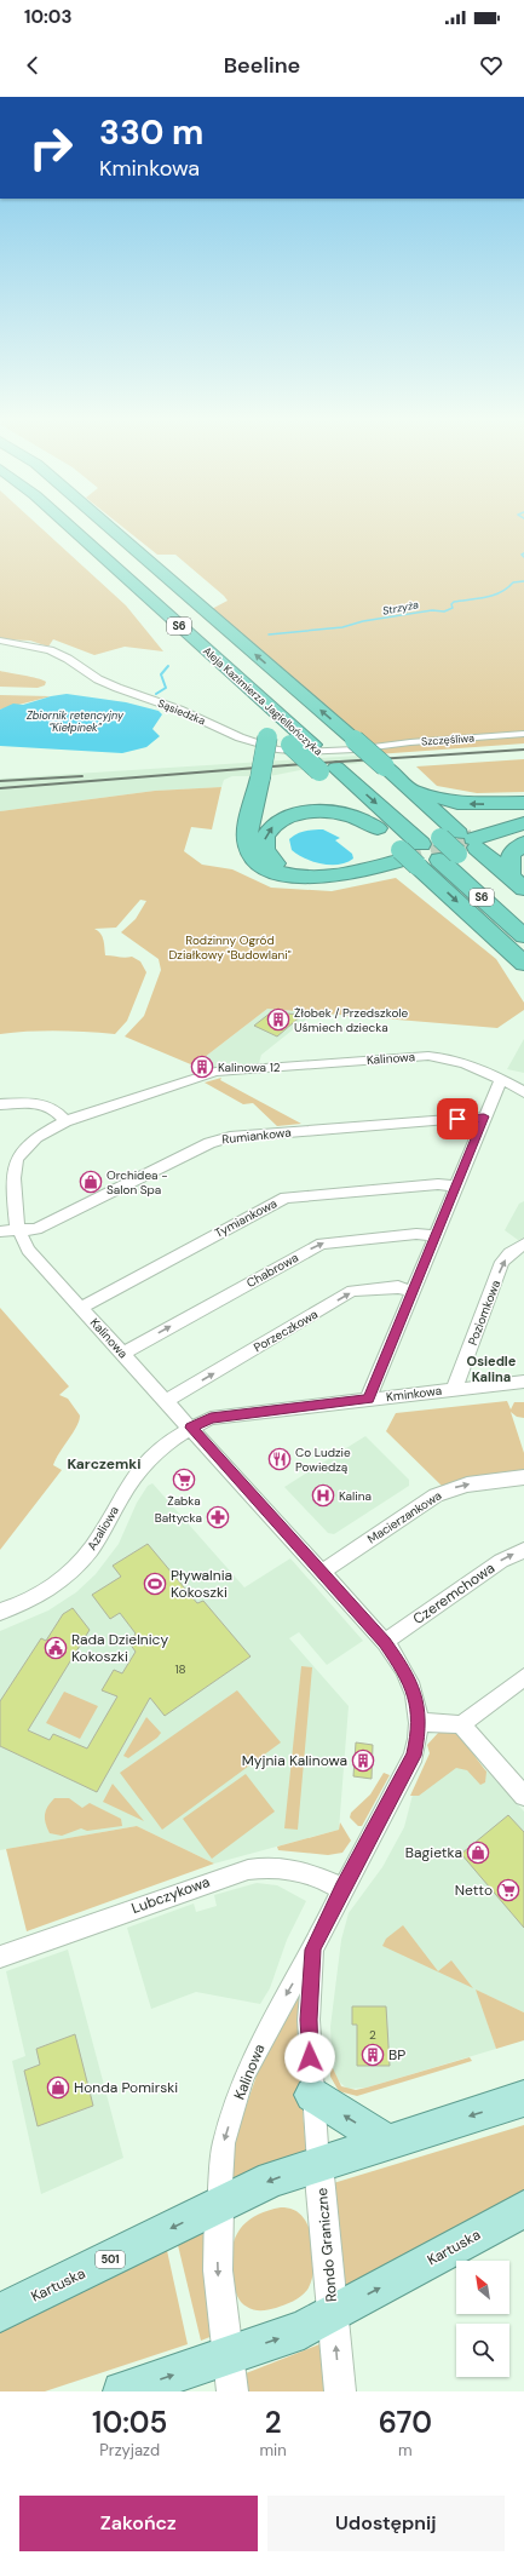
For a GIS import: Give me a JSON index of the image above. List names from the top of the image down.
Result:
{
  "streets": {
    "highway": ["S6", "Aleja Kazimierza Jagiellończyka"],
    "main road": ["Rondo Graniczne", "Kartuska", "501"],
    "street": [
      "Sąsiedzka",
      "Szczęśliwa",
      "Kalinowa",
      "Rumiankowa",
      "Tymiankowa",
      "Chabrowa",
      "Poziomkowa",
      "Porzeczkowa",
      "Kminkowa",
      "Macierzankowa",
      "Azaliowa",
      "Czeremchowa",
      "Lubczykowa"
    ]
  },
  "crossings": [
    ["Sąsiedzka", "Szczęśliwa"],
    ["Kalinowa", "Rumiankowa"],
    ["Kalinowa", "Tymiankowa"],
    ["Kalinowa", "Chabrowa"],
    ["Kalinowa", "Porzeczkowa"],
    ["Kalinowa", "Kminkowa"],
    ["Kalinowa", "Macierzankowa"],
    ["Kalinowa", "Azaliowa"],
    ["Kalinowa", "Czeremchowa"],
    ["Kalinowa", "Lubczykowa"],
    ["Kalinowa", "Rondo Graniczne"],
    ["Kalinowa", "Kartuska"],
    ["Kalinowa", "501"],
    ["Poziomkowa", "Kminkowa"],
    ["Kminkowa", "Azaliowa"],
    ["Rondo Graniczne", "Kartuska"],
    ["Rondo Graniczne", "501"],
    ["Kartuska", "501"]
  ],
  "one_way": [
    "Chabrowa",
    "Porzeczkowa",
    "Macierzankowa",
    "Rondo Graniczne"
  ],
  "districts": ["Osiedle Kalina", "Karczemki"],
  "water": ["Strzyża", "Zbiornik retencyjny \"Kiełpinek\""],
  "parks": ["Rodzinny Ogród Działkowy \"Budowlani\""],
  "places": {
    "building": [
      "Żłobek / Przedszkole Uśmiech dziecka",
      "Kalinowa 12",
      "Myjnia Kalinowa",
      "BP"
    ],
    "shop": ["Orchidea - Salon Spa", "Bagietka", "Honda Pomirski"],
    "restaurant": ["Co Ludzie Powiedzą"],
    "supermarket": ["Żabka", "Netto"],
    "hospital": ["Kalina"],
    "pharmacy": ["Bałtycka"],
    "sports": ["Pływalnia Kokoszki"],
    "public building": ["Rada Dzielnicy Kokoszki"]
  },
  "house_numbers": ["18", "2"],
  "north": "top left",
  "page": {
    "status": "10:03",
    "header": "Beeline",
    "turn": ["330 m", "Kminkowa"],
    "eta": [
      "10:05",
      "Przyjazd",
      "2",
      "min",
      "670",
      "m"
    ],
    "buttons": ["Zakończ", "Udostępnij"]
  }
}
